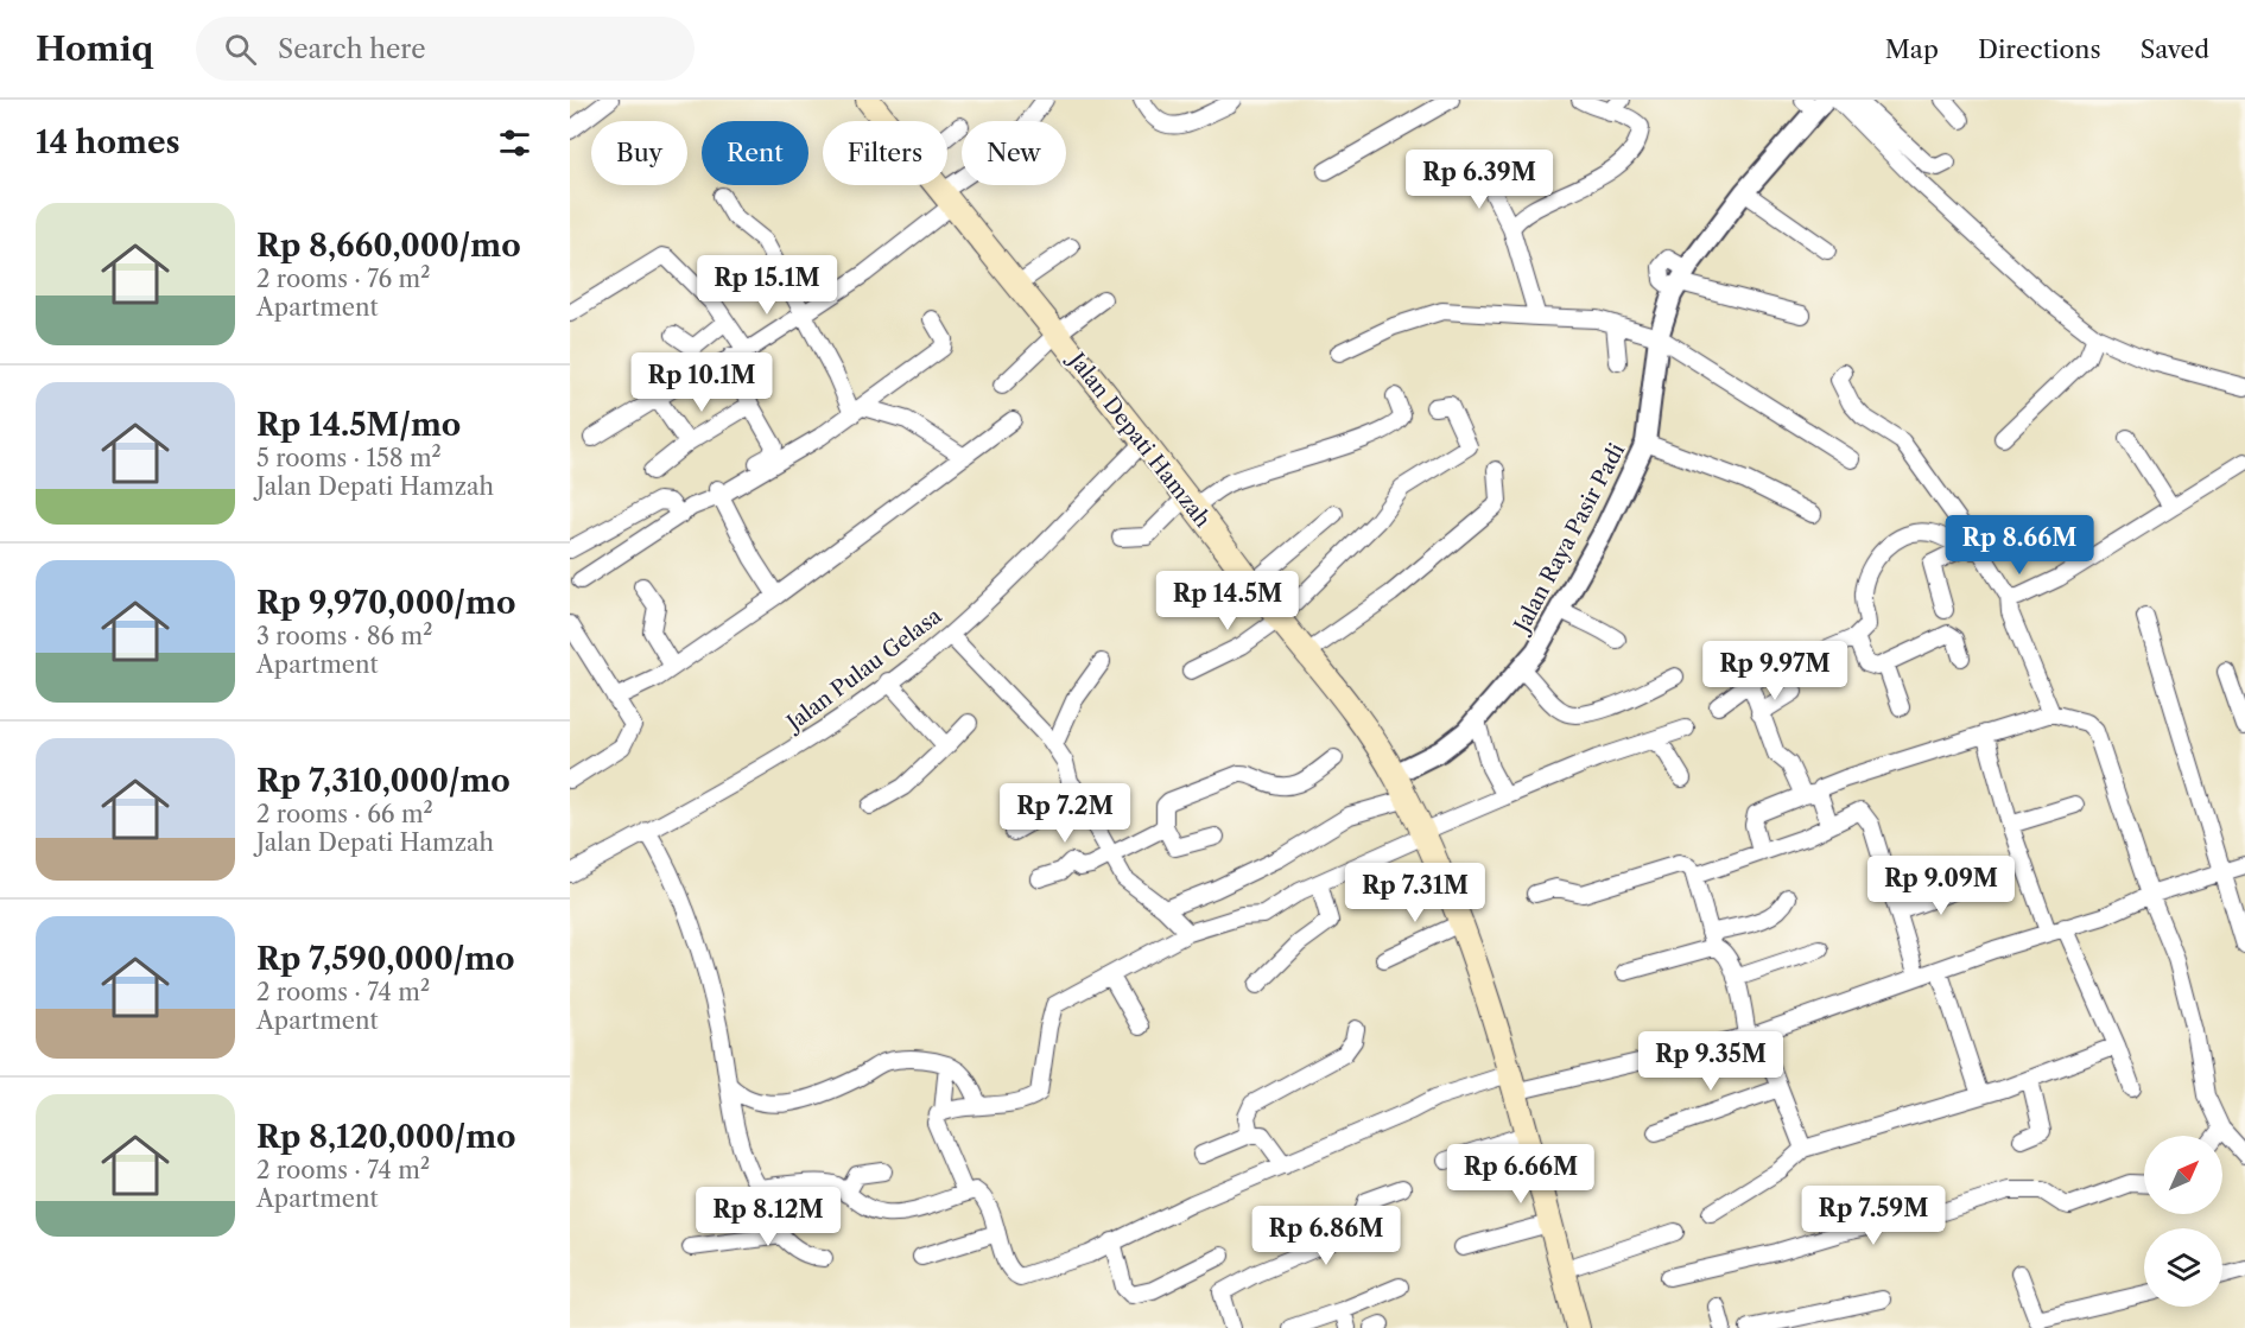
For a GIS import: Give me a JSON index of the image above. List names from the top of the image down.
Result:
{
  "streets": {
    "main road": ["Jalan Depati Hamzah"],
    "street": ["Jalan Raya Pasir Padi", "Jalan Pulau Gelasa"]
  },
  "crossings": [
    ["Jalan Depati Hamzah", "Jalan Raya Pasir Padi"],
    ["Jalan Depati Hamzah", "Jalan Pulau Gelasa"]
  ],
  "north": "top right",
  "page": {
    "header": "Homiq",
    "search": "Search here",
    "nav": ["Map", "Directions", "Saved"],
    "heading": "14 homes",
    "chip": [
      "Buy",
      "Rent",
      "Filters",
      "New"
    ],
    "price": [
      "Rp 6.39M",
      "Rp 15.1M",
      "Rp 10.1M",
      "Rp 8.66M",
      "Rp 14.5M",
      "Rp 9.97M",
      "Rp 7.2M",
      "Rp 9.09M",
      "Rp 7.31M",
      "Rp 9.35M",
      "Rp 6.66M",
      "Rp 7.59M",
      "Rp 8.12M",
      "Rp 6.86M"
    ],
    "list": [
      {
        "name": "Rp 8,660,000/mo",
        "note": "2 rooms · 76 m² · Apartment"
      },
      {
        "name": "Rp 14.5M/mo",
        "note": "5 rooms · 158 m² · Jalan Depati Hamzah"
      },
      {
        "name": "Rp 9,970,000/mo",
        "note": "3 rooms · 86 m² · Apartment"
      },
      {
        "name": "Rp 7,310,000/mo",
        "note": "2 rooms · 66 m² · Jalan Depati Hamzah"
      },
      {
        "name": "Rp 7,590,000/mo",
        "note": "2 rooms · 74 m² · Apartment"
      },
      {
        "name": "Rp 8,120,000/mo",
        "note": "2 rooms · 74 m² · Apartment"
      }
    ]
  }
}
